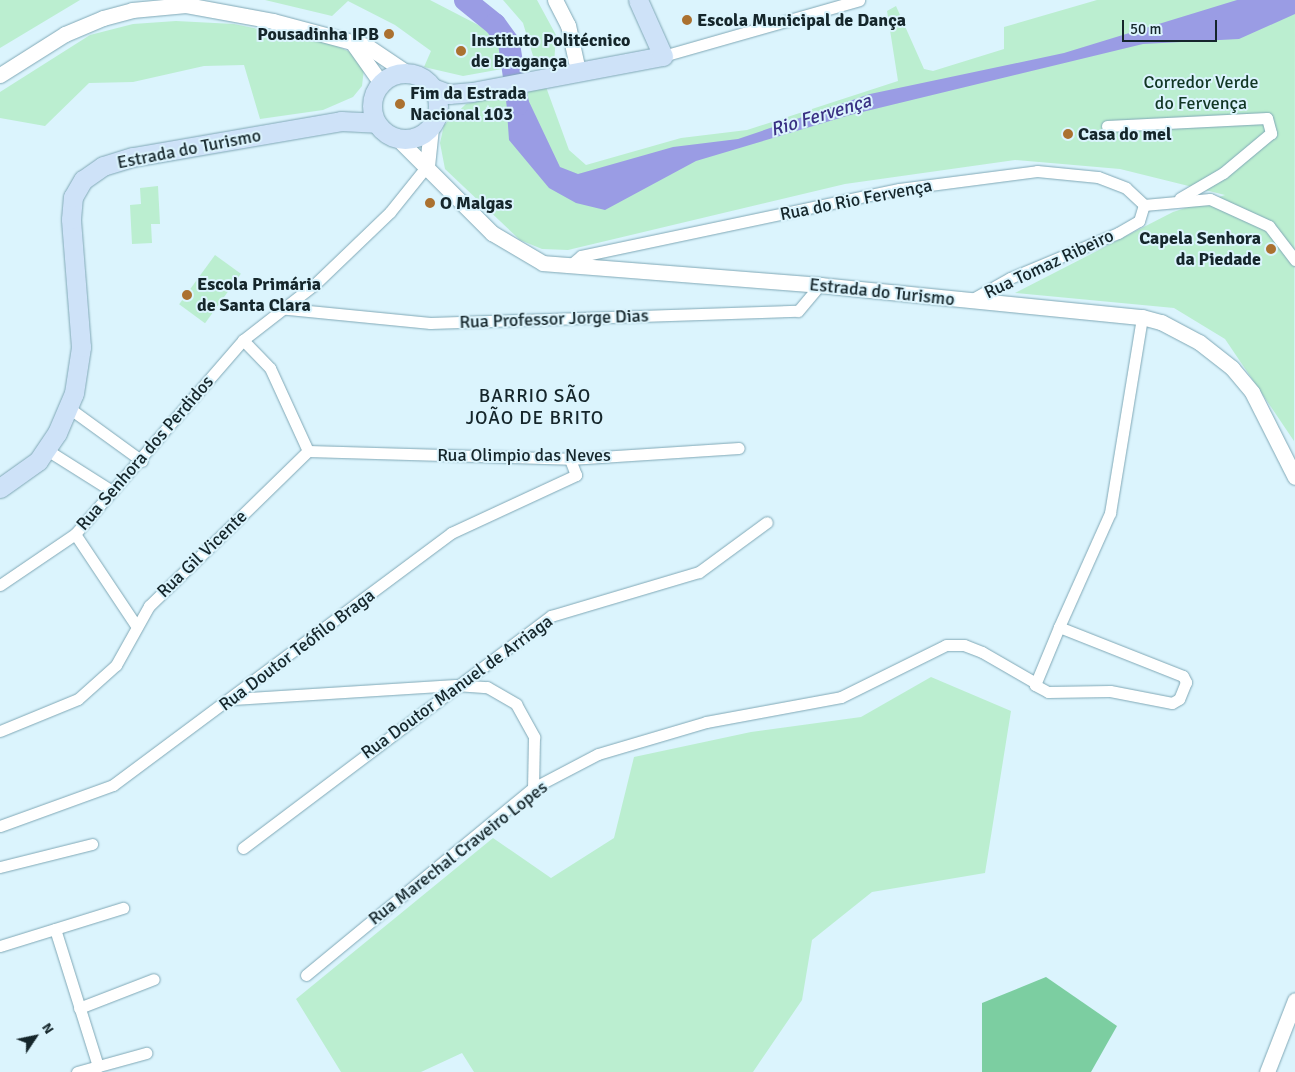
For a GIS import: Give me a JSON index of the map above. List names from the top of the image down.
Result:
{
  "streets": {
    "main road": ["Estrada do Turismo"],
    "street": [
      "Rua do Rio Fervença",
      "Rua Tomaz Ribeiro",
      "Rua Professor Jorge Dias",
      "Rua Senhora dos Perdidos",
      "Rua Olimpio das Neves",
      "Rua Gil Vicente",
      "Rua Doutor Teófilo Braga",
      "Rua Doutor Manuel de Arriaga",
      "Rua Marechal Craveiro Lopes"
    ]
  },
  "crossings": [
    ["Estrada do Turismo", "Rua do Rio Fervença"],
    ["Estrada do Turismo", "Rua Tomaz Ribeiro"],
    ["Estrada do Turismo", "Rua Professor Jorge Dias"],
    ["Estrada do Turismo", "Rua Senhora dos Perdidos"],
    ["Rua do Rio Fervença", "Rua Tomaz Ribeiro"],
    ["Rua Professor Jorge Dias", "Rua Senhora dos Perdidos"],
    ["Rua Olimpio das Neves", "Rua Gil Vicente"],
    ["Rua Olimpio das Neves", "Rua Doutor Teófilo Braga"]
  ],
  "districts": ["BARRIO SÃO JOÃO DE BRITO"],
  "water": ["Rio Fervença"],
  "parks": ["Corredor Verde do Fervença"],
  "places": [
    "Escola Municipal de Dança",
    "Pousadinha IPB",
    "Instituto Politécnico de Bragança",
    "Fim da Estrada Nacional 103",
    "Casa do mel",
    "O Malgas",
    "Capela Senhora da Piedade",
    "Escola Primária de Santa Clara"
  ],
  "scale_bar": "50 m",
  "north": "top right"
}
